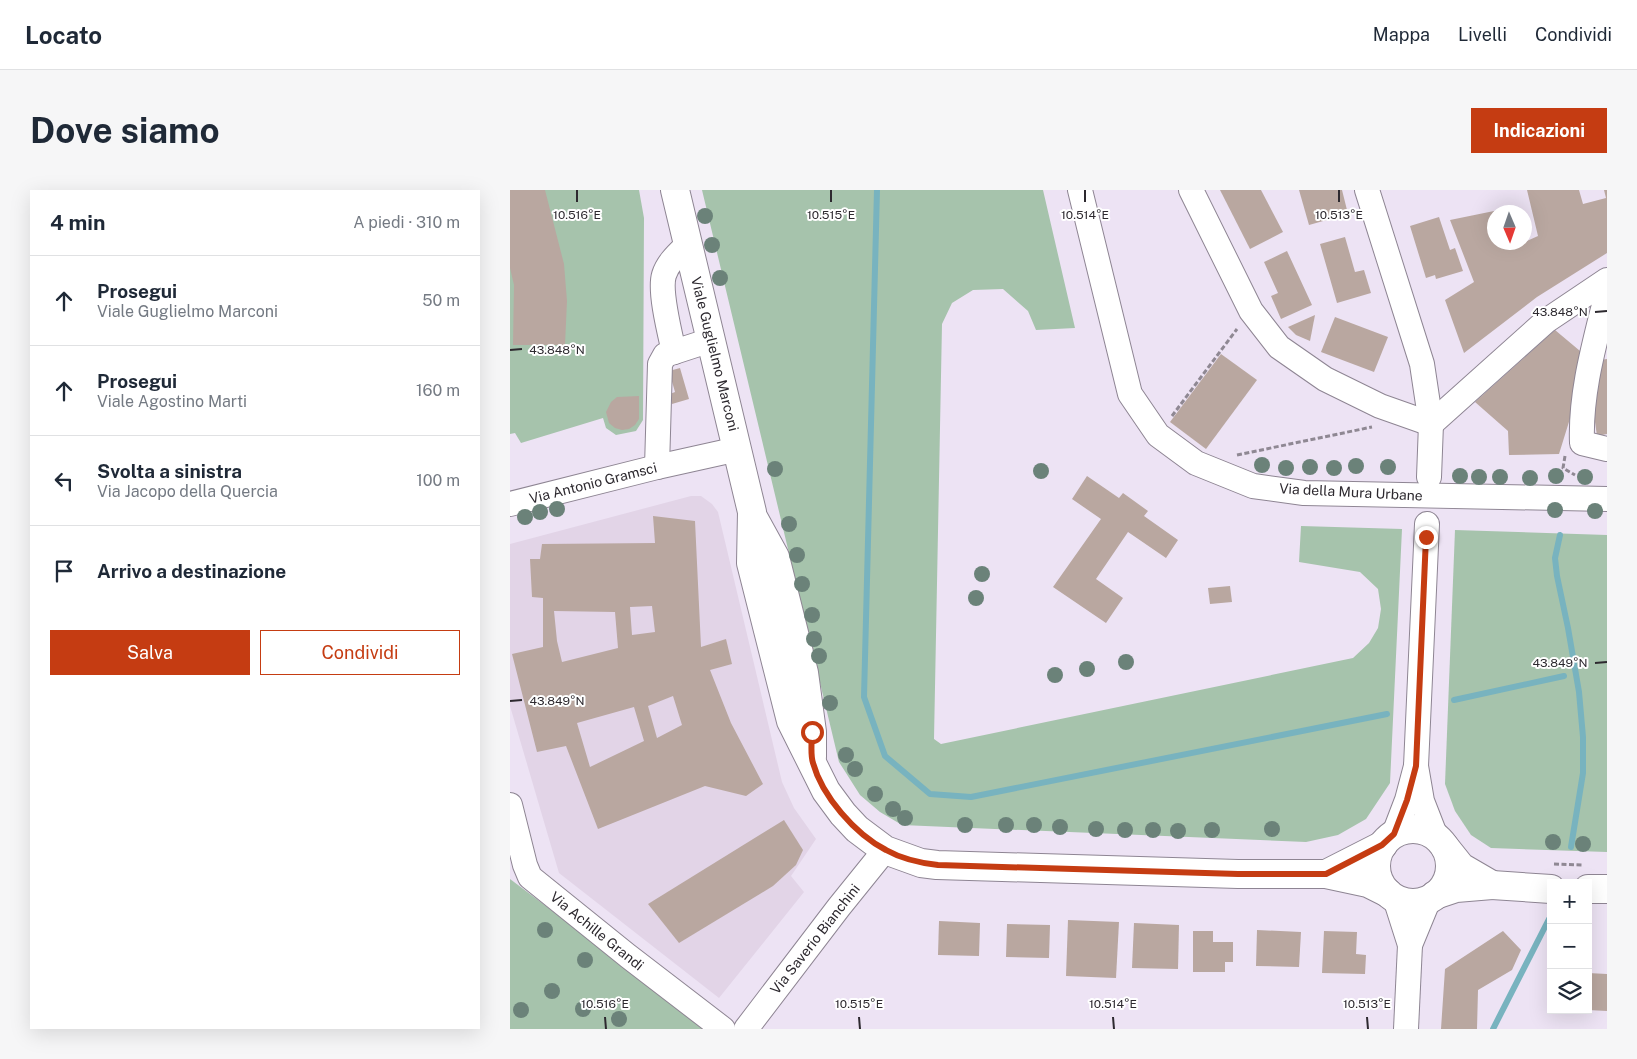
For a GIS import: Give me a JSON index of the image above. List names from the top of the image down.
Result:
{
  "streets": {
    "main road": ["Viale Guglielmo Marconi"],
    "street": [
      "Via Antonio Gramsci",
      "Via della Mura Urbane",
      "Via Achille Grandi",
      "Via Saverio Bianchini"
    ]
  },
  "crossings": [
    ["Viale Guglielmo Marconi", "Via Antonio Gramsci"],
    ["Viale Guglielmo Marconi", "Via Saverio Bianchini"]
  ],
  "north": "bottom",
  "page": {
    "header": "Locato",
    "nav": ["Mappa", "Livelli", "Condividi"],
    "buttons": [
      "Indicazioni",
      ["Salva", "Condividi"]
    ],
    "title": "Dove siamo",
    "heading": ["4 min", "A piedi · 310 m"],
    "list": [
      ["Prosegui", "Viale Guglielmo Marconi", "50 m"],
      ["Prosegui", "Viale Agostino Marti", "160 m"],
      ["Svolta a sinistra", "Via Jacopo della Quercia", "100 m"],
      "Arrivo a destinazione"
    ],
    "map_buttons": ["+", "−"]
  },
  "coordinates": [
    "10.516°E",
    "10.515°E",
    "10.514°E",
    "10.513°E",
    "43.848°N",
    "43.849°N"
  ]
}
